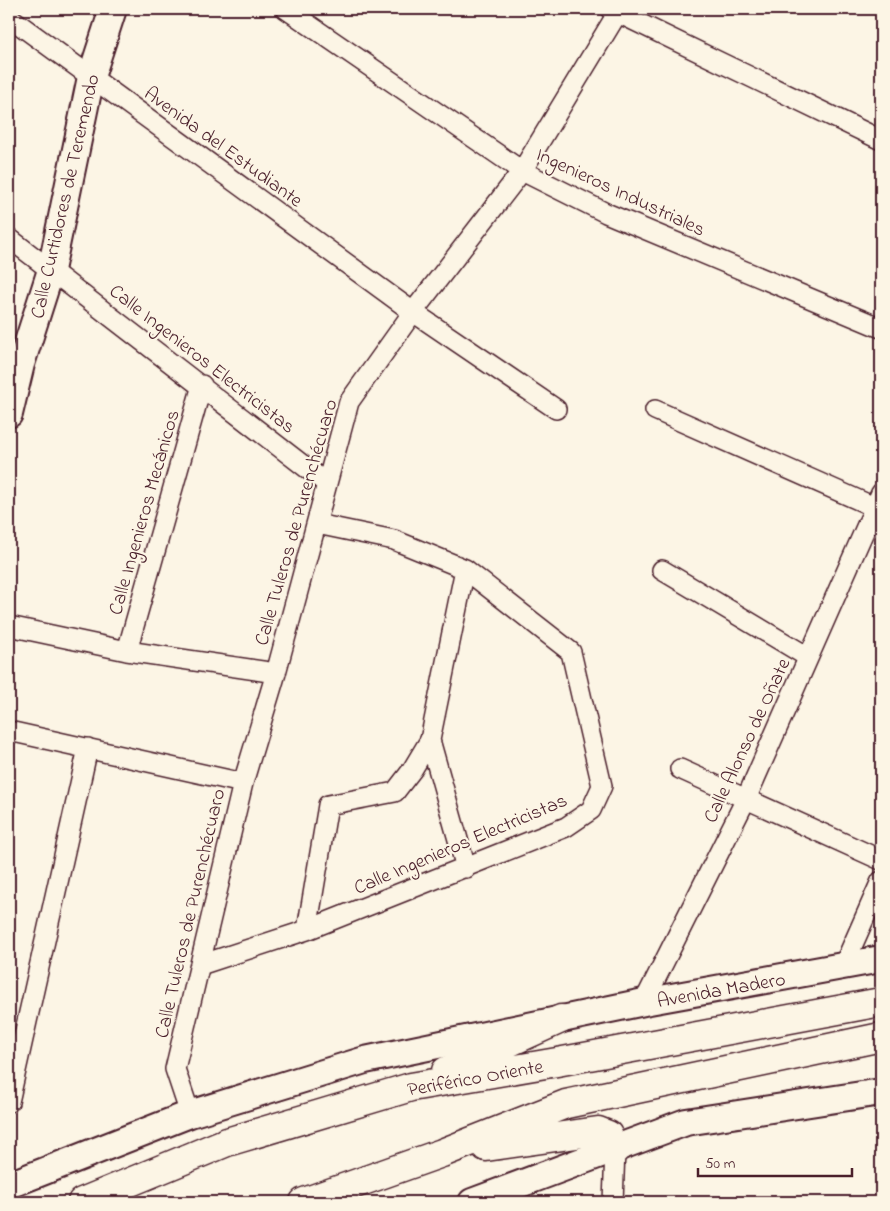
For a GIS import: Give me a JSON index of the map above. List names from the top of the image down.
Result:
{
  "streets": {
    "highway": ["Periférico Oriente"],
    "street": [
      "Avenida del Estudiante",
      "Ingenieros Industriales",
      "Calle Curtidores de Teremendo",
      "Calle Ingenieros Electricistas",
      "Calle Ingenieros Mecánicos",
      "Calle Tuleros de Purenchécuaro",
      "Calle Alonso de Oñate",
      "Avenida Madero"
    ]
  },
  "crossings": [
    ["Avenida del Estudiante", "Calle Curtidores de Teremendo"],
    ["Avenida del Estudiante", "Calle Tuleros de Purenchécuaro"],
    ["Ingenieros Industriales", "Calle Tuleros de Purenchécuaro"],
    ["Calle Curtidores de Teremendo", "Calle Ingenieros Electricistas"],
    ["Calle Ingenieros Electricistas", "Calle Ingenieros Mecánicos"],
    ["Calle Ingenieros Electricistas", "Calle Tuleros de Purenchécuaro"],
    ["Calle Tuleros de Purenchécuaro", "Avenida Madero"],
    ["Calle Alonso de Oñate", "Avenida Madero"]
  ],
  "scale_bar": "50 m"
}
